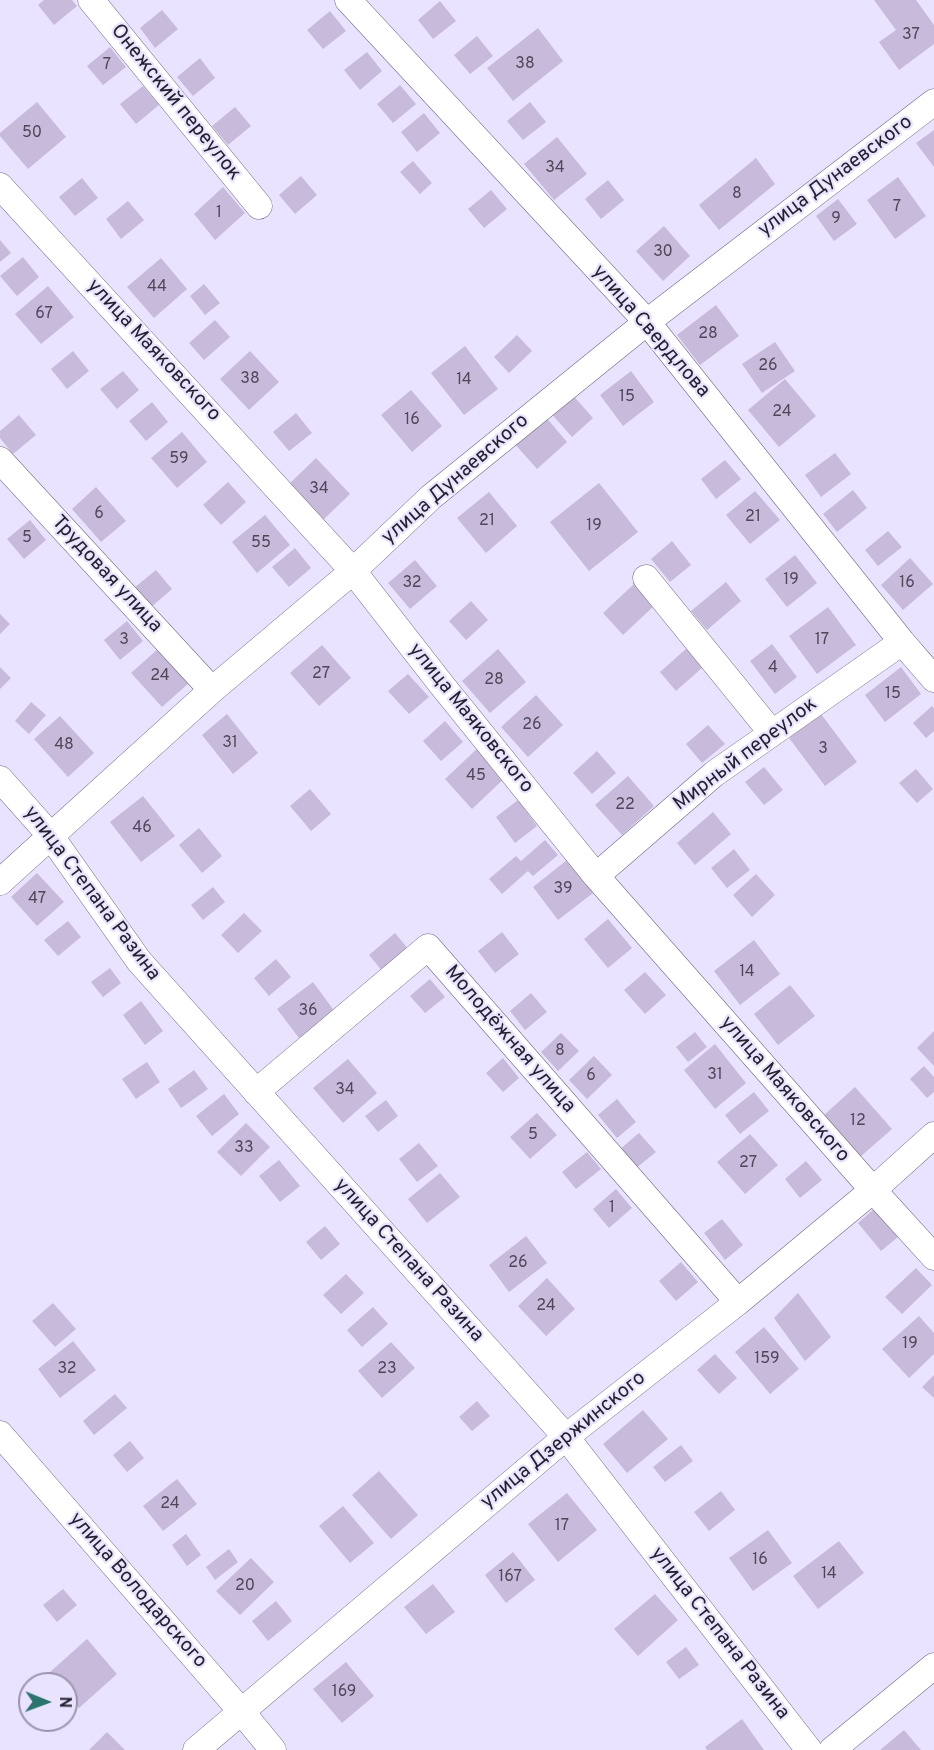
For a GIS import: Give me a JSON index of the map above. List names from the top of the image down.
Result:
{
  "streets": {
    "street": [
      "Онежский переулок",
      "улица Дунаевского",
      "улица Свердлова",
      "улица Маяковского",
      "Трудовая улица",
      "Мирный переулок",
      "улица Степана Разина",
      "Молодёжная улица",
      "улица Дзержинского",
      "улица Володарского"
    ]
  },
  "crossings": [
    ["улица Дунаевского", "улица Свердлова"],
    ["улица Дунаевского", "улица Маяковского"],
    ["улица Дунаевского", "Трудовая улица"],
    ["улица Дунаевского", "улица Степана Разина"],
    ["улица Свердлова", "Мирный переулок"],
    ["улица Маяковского", "Мирный переулок"],
    ["улица Маяковского", "улица Дзержинского"],
    ["улица Степана Разина", "Молодёжная улица"],
    ["улица Степана Разина", "улица Дзержинского"],
    ["Молодёжная улица", "улица Дзержинского"],
    ["улица Дзержинского", "улица Володарского"]
  ],
  "house_numbers": [
    "37",
    "38",
    "7",
    "50",
    "34",
    "8",
    "7",
    "1",
    "9",
    "30",
    "44",
    "67",
    "28",
    "26",
    "38",
    "14",
    "15",
    "24",
    "16",
    "59",
    "34",
    "6",
    "21",
    "21",
    "19",
    "5",
    "55",
    "19",
    "32",
    "16",
    "3",
    "17",
    "4",
    "27",
    "24",
    "28",
    "15",
    "26",
    "31",
    "48",
    "3",
    "45",
    "22",
    "46",
    "39",
    "47",
    "14",
    "36",
    "8",
    "31",
    "6",
    "34",
    "12",
    "5",
    "33",
    "27",
    "1",
    "26",
    "24",
    "19",
    "159",
    "32",
    "23",
    "24",
    "17",
    "16",
    "14",
    "167",
    "20",
    "169"
  ],
  "north": "right"
}
